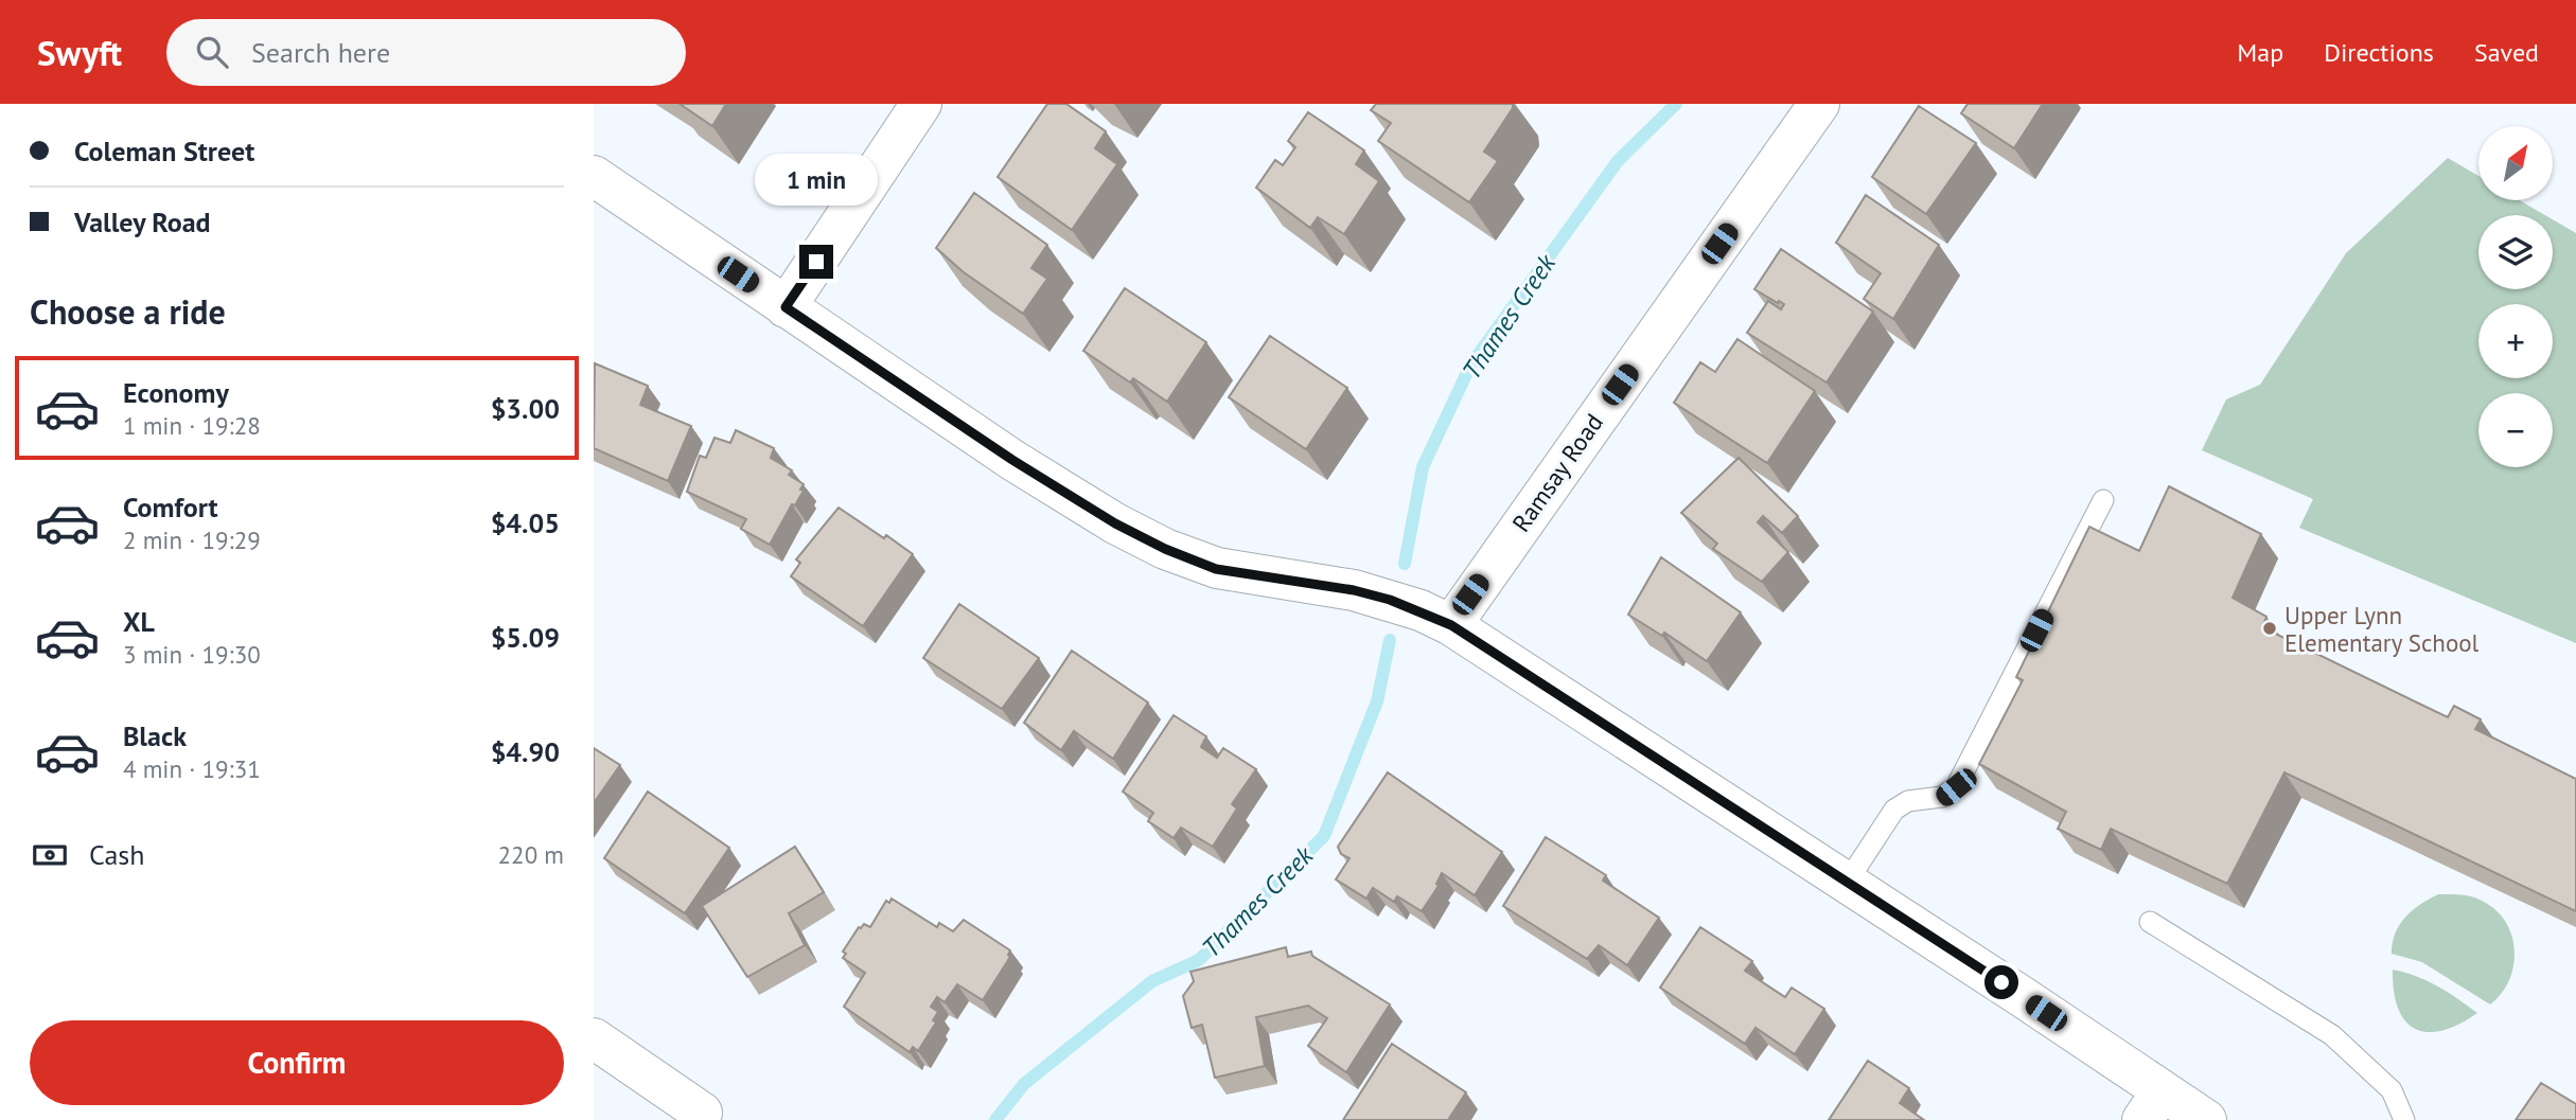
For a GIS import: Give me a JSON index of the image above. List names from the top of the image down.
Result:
{
  "streets": {
    "street": ["Ramsay Road"]
  },
  "water": ["Thames Creek"],
  "places": ["Upper Lynn Elementary School"],
  "north": "top right",
  "page": {
    "header": "Swyft",
    "search": "Search here",
    "nav": ["Map", "Directions", "Saved"],
    "banner": ["Coleman Street", "Valley Road"],
    "map_buttons": ["+", "−"],
    "bubble": "1 min",
    "heading": "Choose a ride",
    "list": [
      {
        "name": "Economy",
        "note": "1 min · 19:28",
        "value": "$3.00"
      },
      {
        "name": "Comfort",
        "note": "2 min · 19:29",
        "value": "$4.05"
      },
      {
        "name": "XL",
        "note": "3 min · 19:30",
        "value": "$5.09"
      },
      {
        "name": "Black",
        "note": "4 min · 19:31",
        "value": "$4.90"
      }
    ],
    "pay": ["Cash", "220 m"],
    "buttons": "Confirm"
  }
}
